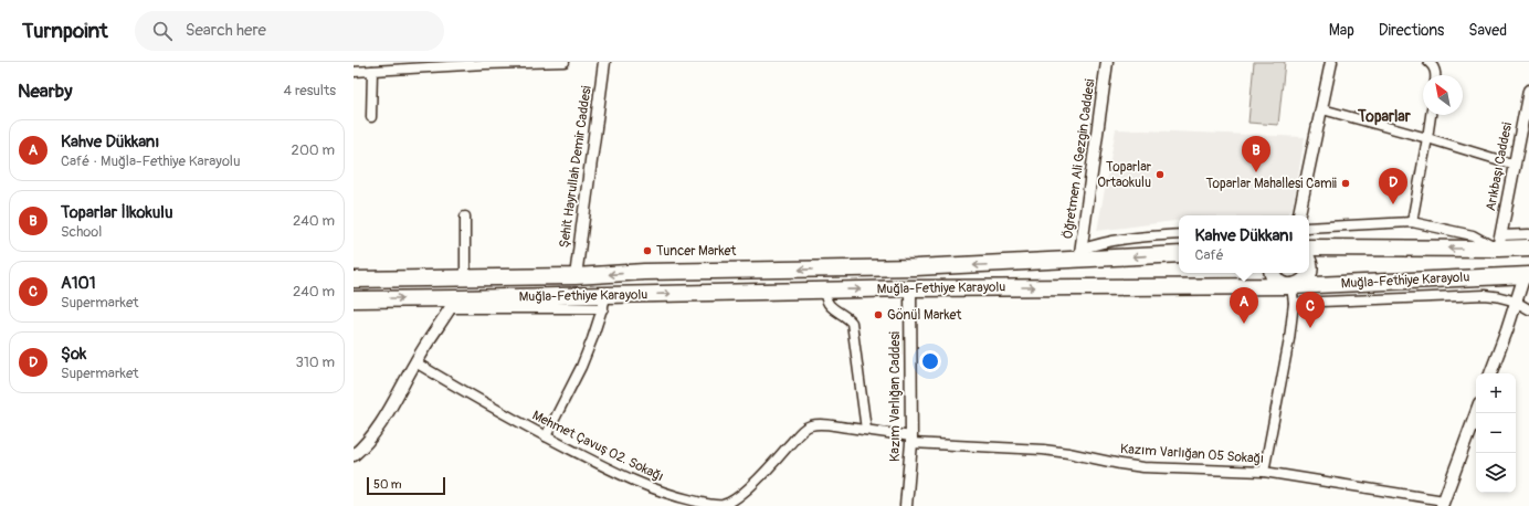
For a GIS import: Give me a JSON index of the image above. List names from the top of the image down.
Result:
{
  "streets": {
    "highway": ["Muğla-Fethiye Karayolu"],
    "street": [
      "Öğretmen Ali Gezgin Caddesi",
      "Şehit Hayrullah Demir Caddesi",
      "Arıkbaşı Caddesi",
      "Kazım Varlığan Caddesi",
      "Mehmet Çavuş 02. Sokağı",
      "Kazım Varlığan 05 Sokağı"
    ]
  },
  "crossings": [
    ["Öğretmen Ali Gezgin Caddesi", "Muğla-Fethiye Karayolu"],
    ["Şehit Hayrullah Demir Caddesi", "Muğla-Fethiye Karayolu"],
    ["Muğla-Fethiye Karayolu", "Kazım Varlığan Caddesi"],
    ["Kazım Varlığan Caddesi", "Kazım Varlığan 05 Sokağı"],
    ["Mehmet Çavuş 02. Sokağı", "Kazım Varlığan 05 Sokağı"]
  ],
  "districts": ["Toparlar"],
  "places": [
    "Toparlar Ortaokulu",
    "Toparlar Mahallesi Camii",
    "Tuncer Market",
    "Gönül Market"
  ],
  "scale_bar": "50 m",
  "north": "top left",
  "page": {
    "header": "Turnpoint",
    "search": "Search here",
    "nav": ["Map", "Directions", "Saved"],
    "heading": ["Nearby", "4 results"],
    "list": [
      {
        "mark": "A",
        "name": "Kahve Dükkanı",
        "note": "Café · Muğla-Fethiye Karayolu",
        "value": "200 m"
      },
      {
        "mark": "B",
        "name": "Toparlar İlkokulu",
        "note": "School",
        "value": "240 m"
      },
      {
        "mark": "C",
        "name": "A101",
        "note": "Supermarket",
        "value": "240 m"
      },
      {
        "mark": "D",
        "name": "Şok",
        "note": "Supermarket",
        "value": "310 m"
      }
    ],
    "pins": [
      "B",
      "D",
      "A",
      "C"
    ],
    "popup": ["Kahve Dükkanı", "Café"],
    "map_buttons": ["+", "−"],
    "scale": "50 m"
  }
}
